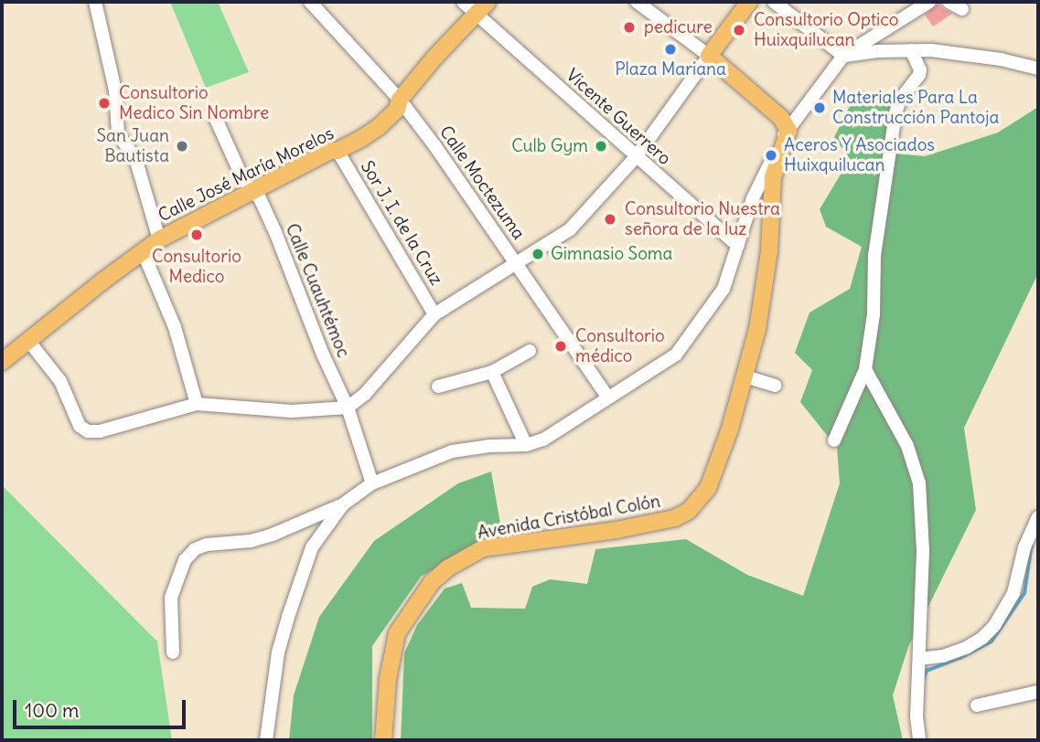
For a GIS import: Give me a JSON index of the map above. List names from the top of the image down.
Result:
{
  "streets": {
    "main road": ["Calle José María Morelos", "Avenida Cristóbal Colón"],
    "street": [
      "Vicente Guerrero",
      "Calle Moctezuma",
      "Sor J. I. de la Cruz",
      "Calle Cuauhtémoc"
    ]
  },
  "crossings": [
    ["Vicente Guerrero", "Calle José María Morelos"],
    ["Calle José María Morelos", "Calle Moctezuma"],
    ["Calle José María Morelos", "Sor J. I. de la Cruz"],
    ["Calle José María Morelos", "Calle Cuauhtémoc"]
  ],
  "places": [
    "pedicure",
    "Consultorio Optico Huixquilucan",
    "Plaza Mariana",
    "Consultorio Medico Sin Nombre",
    "Materiales Para La Construcción Pantoja",
    "San Juan Bautista",
    "Culb Gym",
    "Aceros Y Asociados Huixquilucan",
    "Consultorio Nuestra señora de la luz",
    "Consultorio Medico",
    "Gimnasio Soma",
    "Consultorio médico"
  ],
  "scale_bar": "100 m"
}
